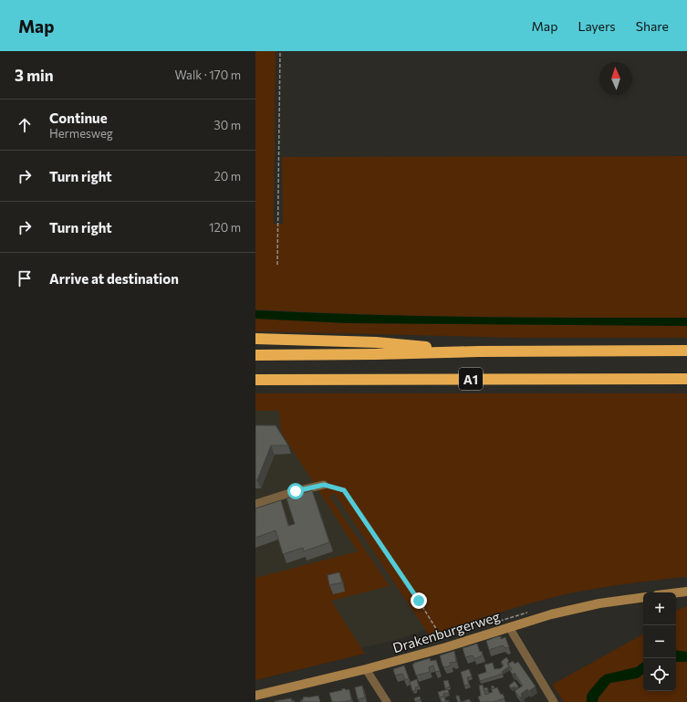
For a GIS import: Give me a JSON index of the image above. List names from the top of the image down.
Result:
{
  "streets": {
    "highway": ["A1"],
    "main road": ["Drakenburgerweg"]
  },
  "north": "top",
  "page": {
    "header": "Map",
    "nav": ["Map", "Layers", "Share"],
    "heading": ["3 min", "Walk · 170 m"],
    "list": [
      ["Continue", "Hermesweg", "30 m"],
      ["Turn right", "20 m"],
      ["Turn right", "120 m"],
      "Arrive at destination"
    ],
    "map_buttons": ["+", "−"]
  }
}
